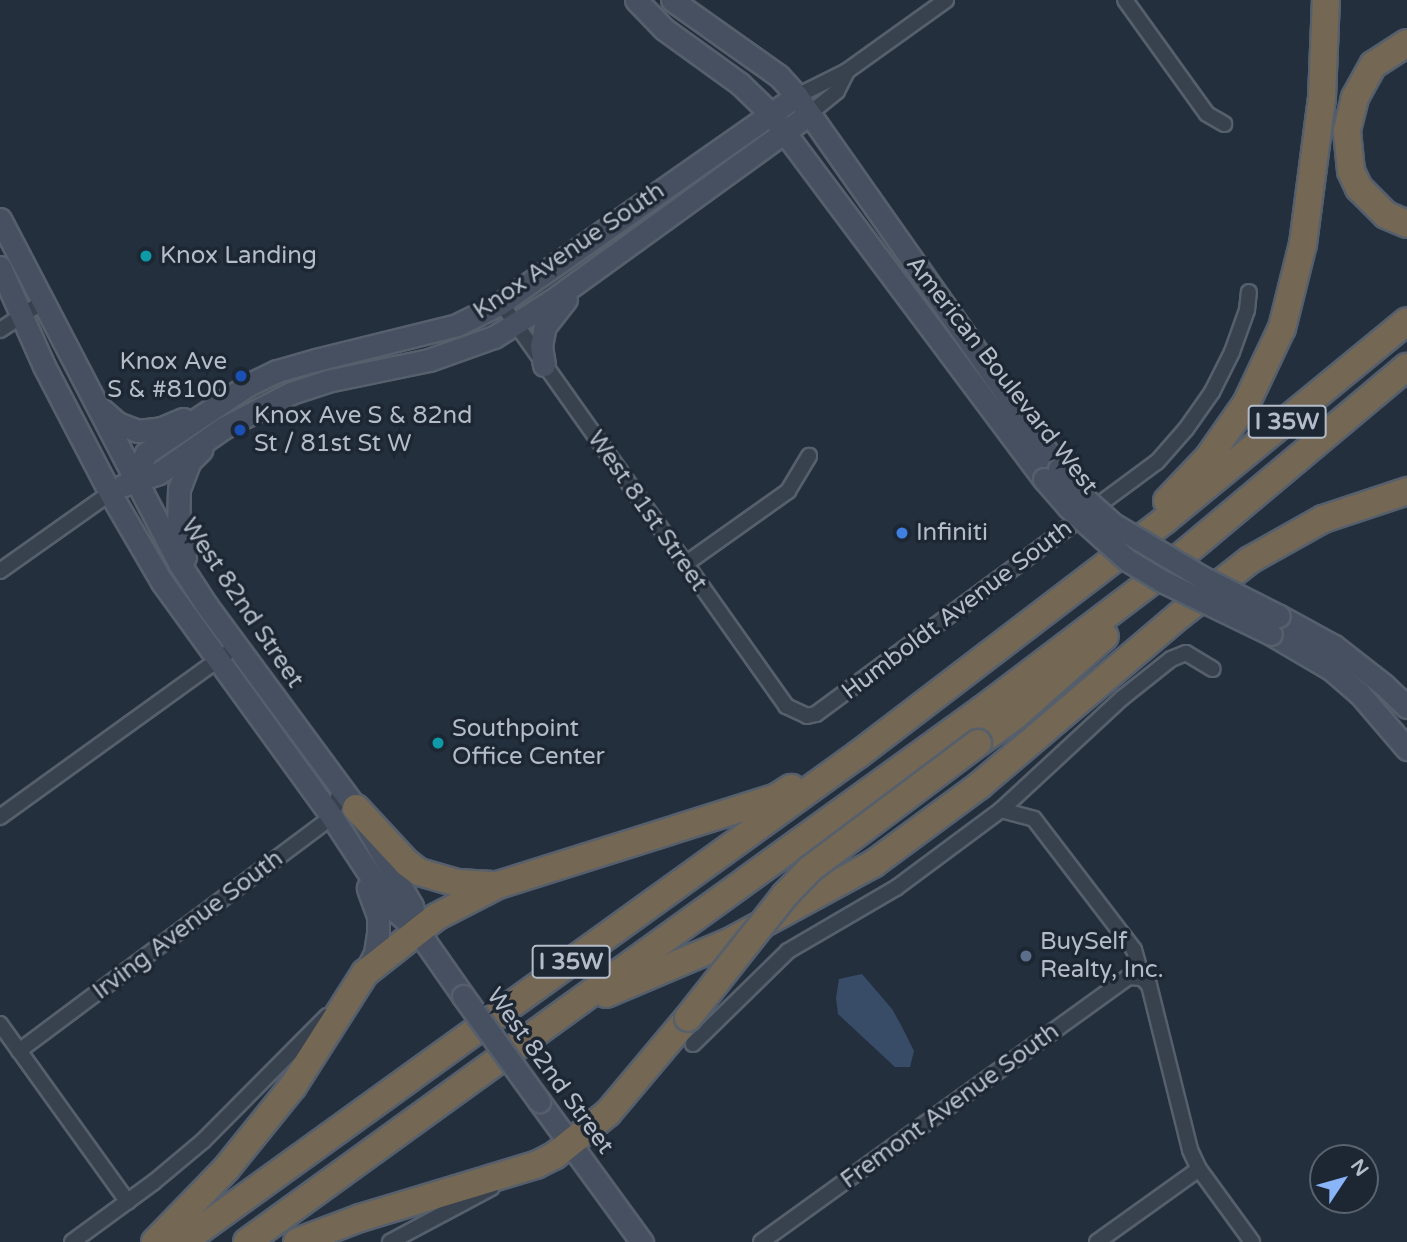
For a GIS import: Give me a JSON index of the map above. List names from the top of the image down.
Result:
{
  "streets": {
    "highway": ["I 35W"],
    "street": [
      "Knox Avenue South",
      "American Boulevard West",
      "West 81st Street",
      "West 82nd Street",
      "Humboldt Avenue South",
      "Irving Avenue South",
      "Fremont Avenue South"
    ]
  },
  "crossings": [
    ["Knox Avenue South", "American Boulevard West"],
    ["Knox Avenue South", "West 81st Street"],
    ["Knox Avenue South", "West 82nd Street"],
    ["West 81st Street", "Humboldt Avenue South"],
    ["West 82nd Street", "Irving Avenue South"]
  ],
  "places": [
    "Knox Landing",
    "Knox Ave S & #8100",
    "Knox Ave S & 82nd St / 81st St W",
    "Infiniti",
    "Southpoint Office Center",
    "BuySelf Realty, Inc."
  ],
  "north": "top right"
}
